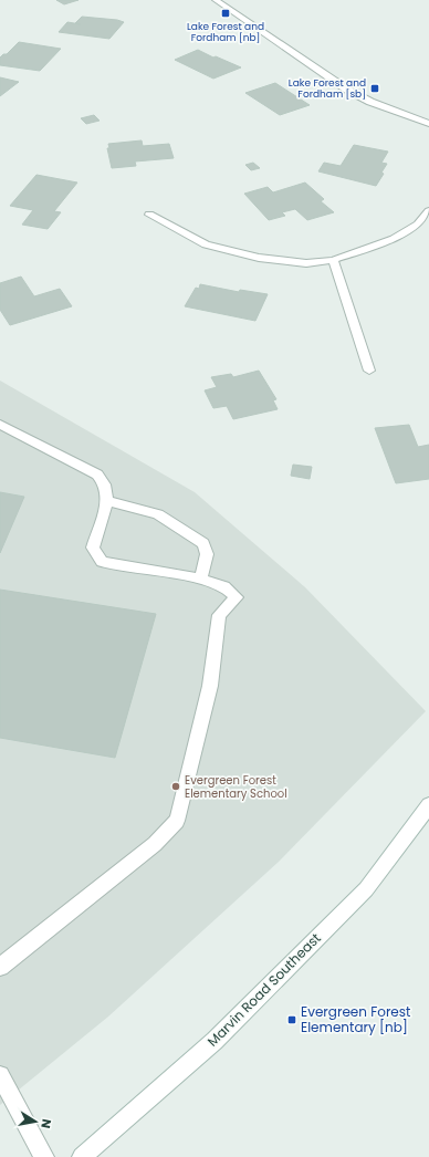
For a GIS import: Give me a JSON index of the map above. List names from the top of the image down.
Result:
{
  "streets": {
    "street": ["Marvin Road Southeast"]
  },
  "places": {
    "transit": ["Lake Forest and Fordham [nb]", "Lake Forest and Fordham [sb]", "Evergreen Forest Elementary [nb]"],
    "other": ["Evergreen Forest Elementary School"]
  },
  "north": "right"
}
